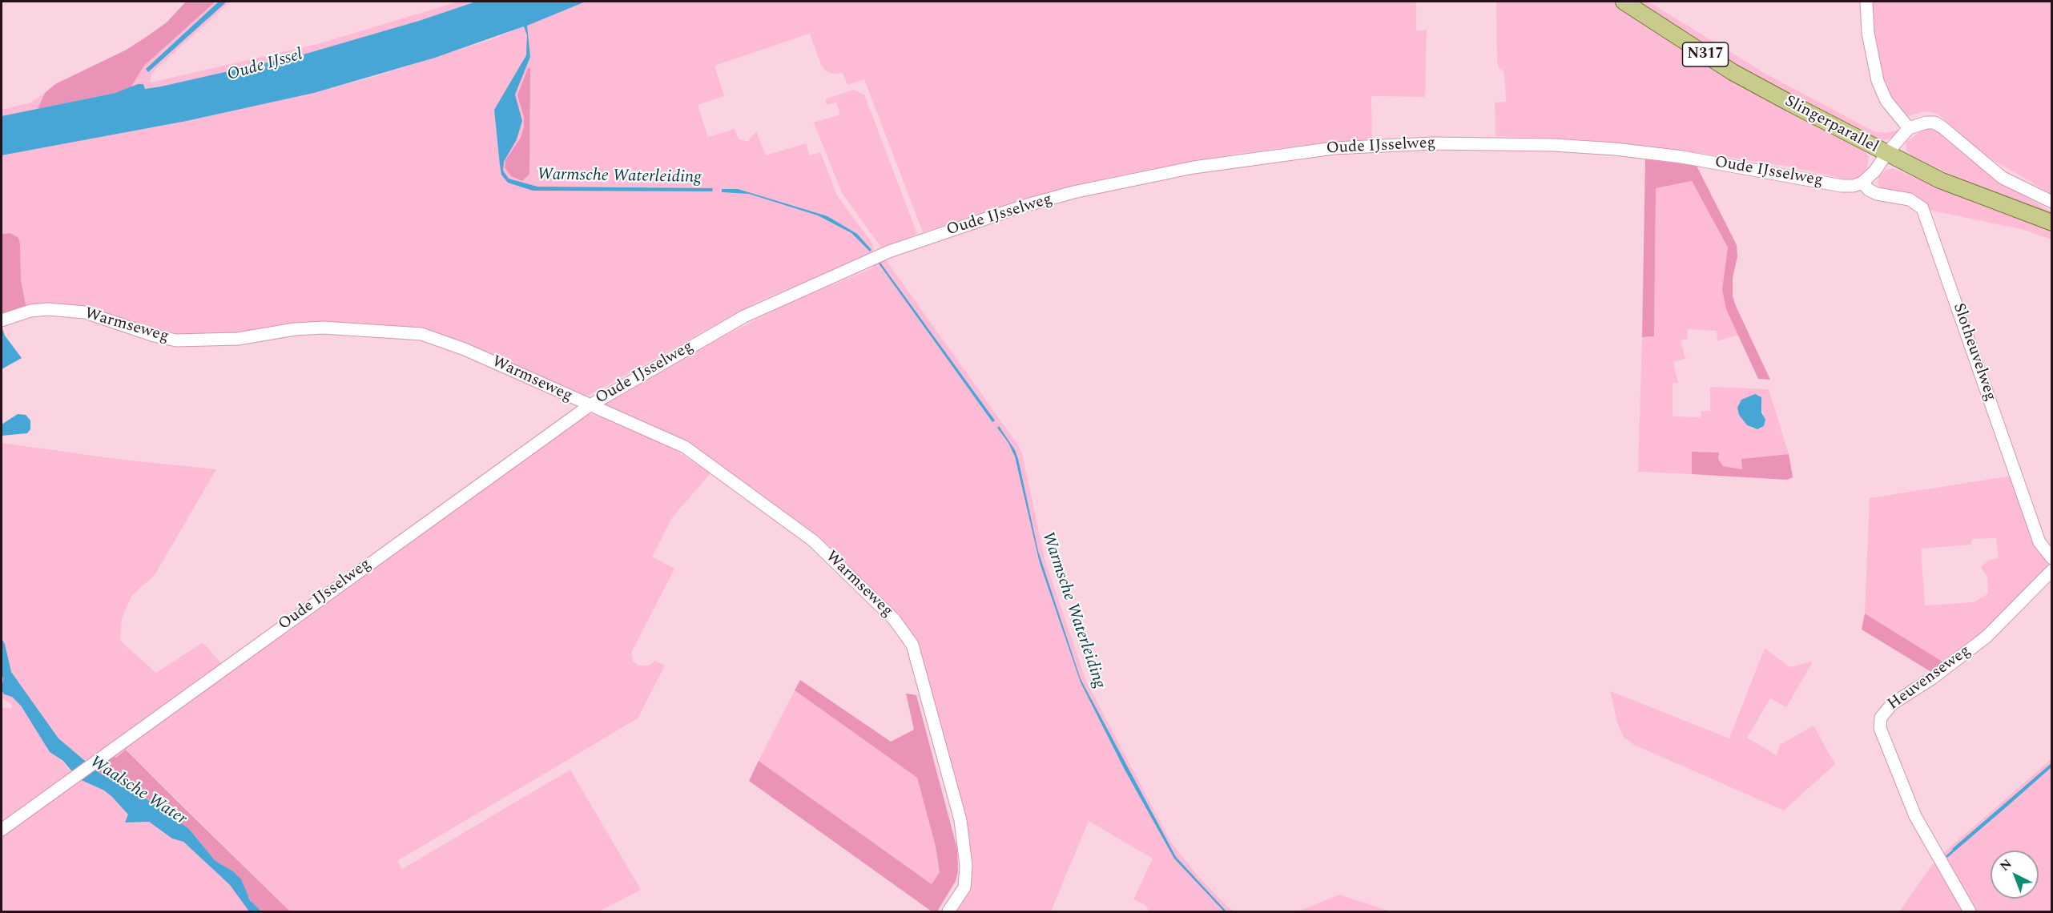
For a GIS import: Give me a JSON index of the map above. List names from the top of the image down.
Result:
{
  "streets": {
    "main road": ["N317", "Slingerparallel"],
    "street": [
      "Oude IJsselweg",
      "Warmseweg",
      "Slotheuvelweg",
      "Heuvenseweg"
    ]
  },
  "crossings": [
    ["Oude IJsselweg", "Warmseweg"],
    ["Oude IJsselweg", "Slotheuvelweg"]
  ],
  "water": ["Oude IJssel", "Warmsche Waterleiding", "Waalsche Water"],
  "north": "top left"
}
